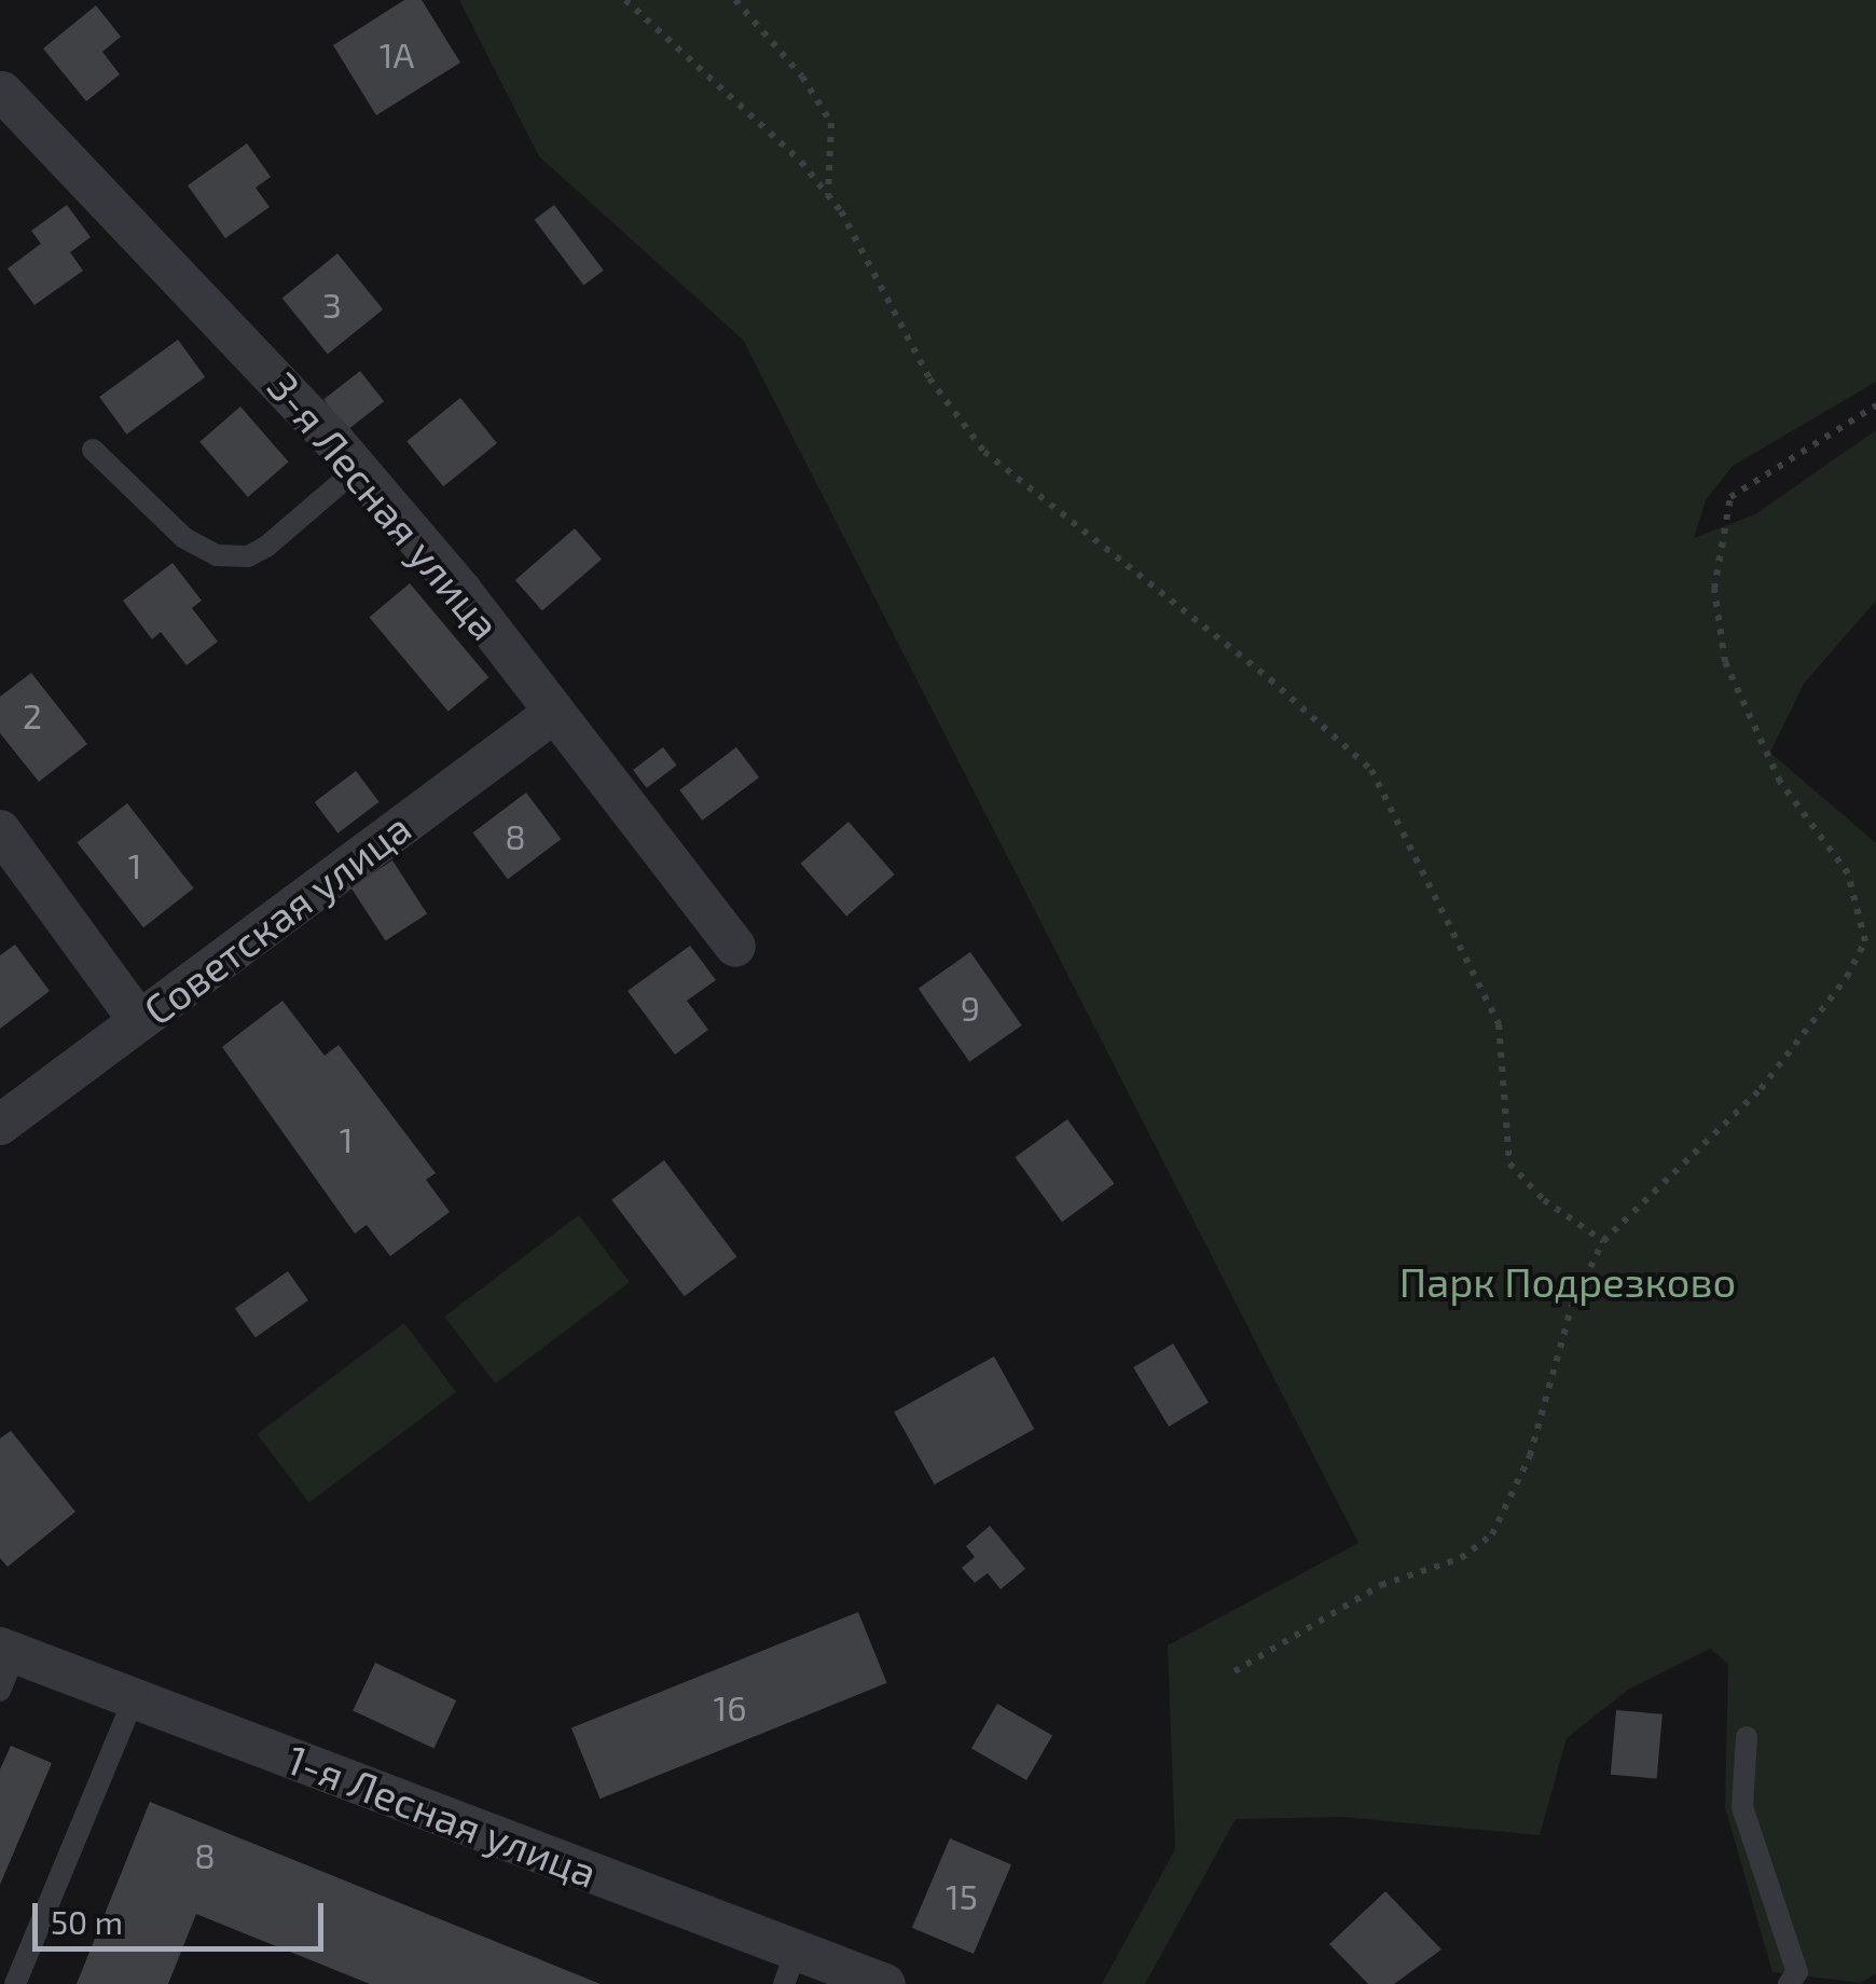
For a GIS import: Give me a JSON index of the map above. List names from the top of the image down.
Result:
{
  "streets": {
    "street": ["3-я Лесная улица", "Советская улица", "1-я Лесная улица"]
  },
  "crossings": [
    ["3-я Лесная улица", "Советская улица"]
  ],
  "parks": ["Парк Подрезково"],
  "house_numbers": [
    "1А",
    "3",
    "2",
    "8",
    "1",
    "9",
    "1",
    "16",
    "8",
    "15"
  ],
  "scale_bar": "50 m"
}
